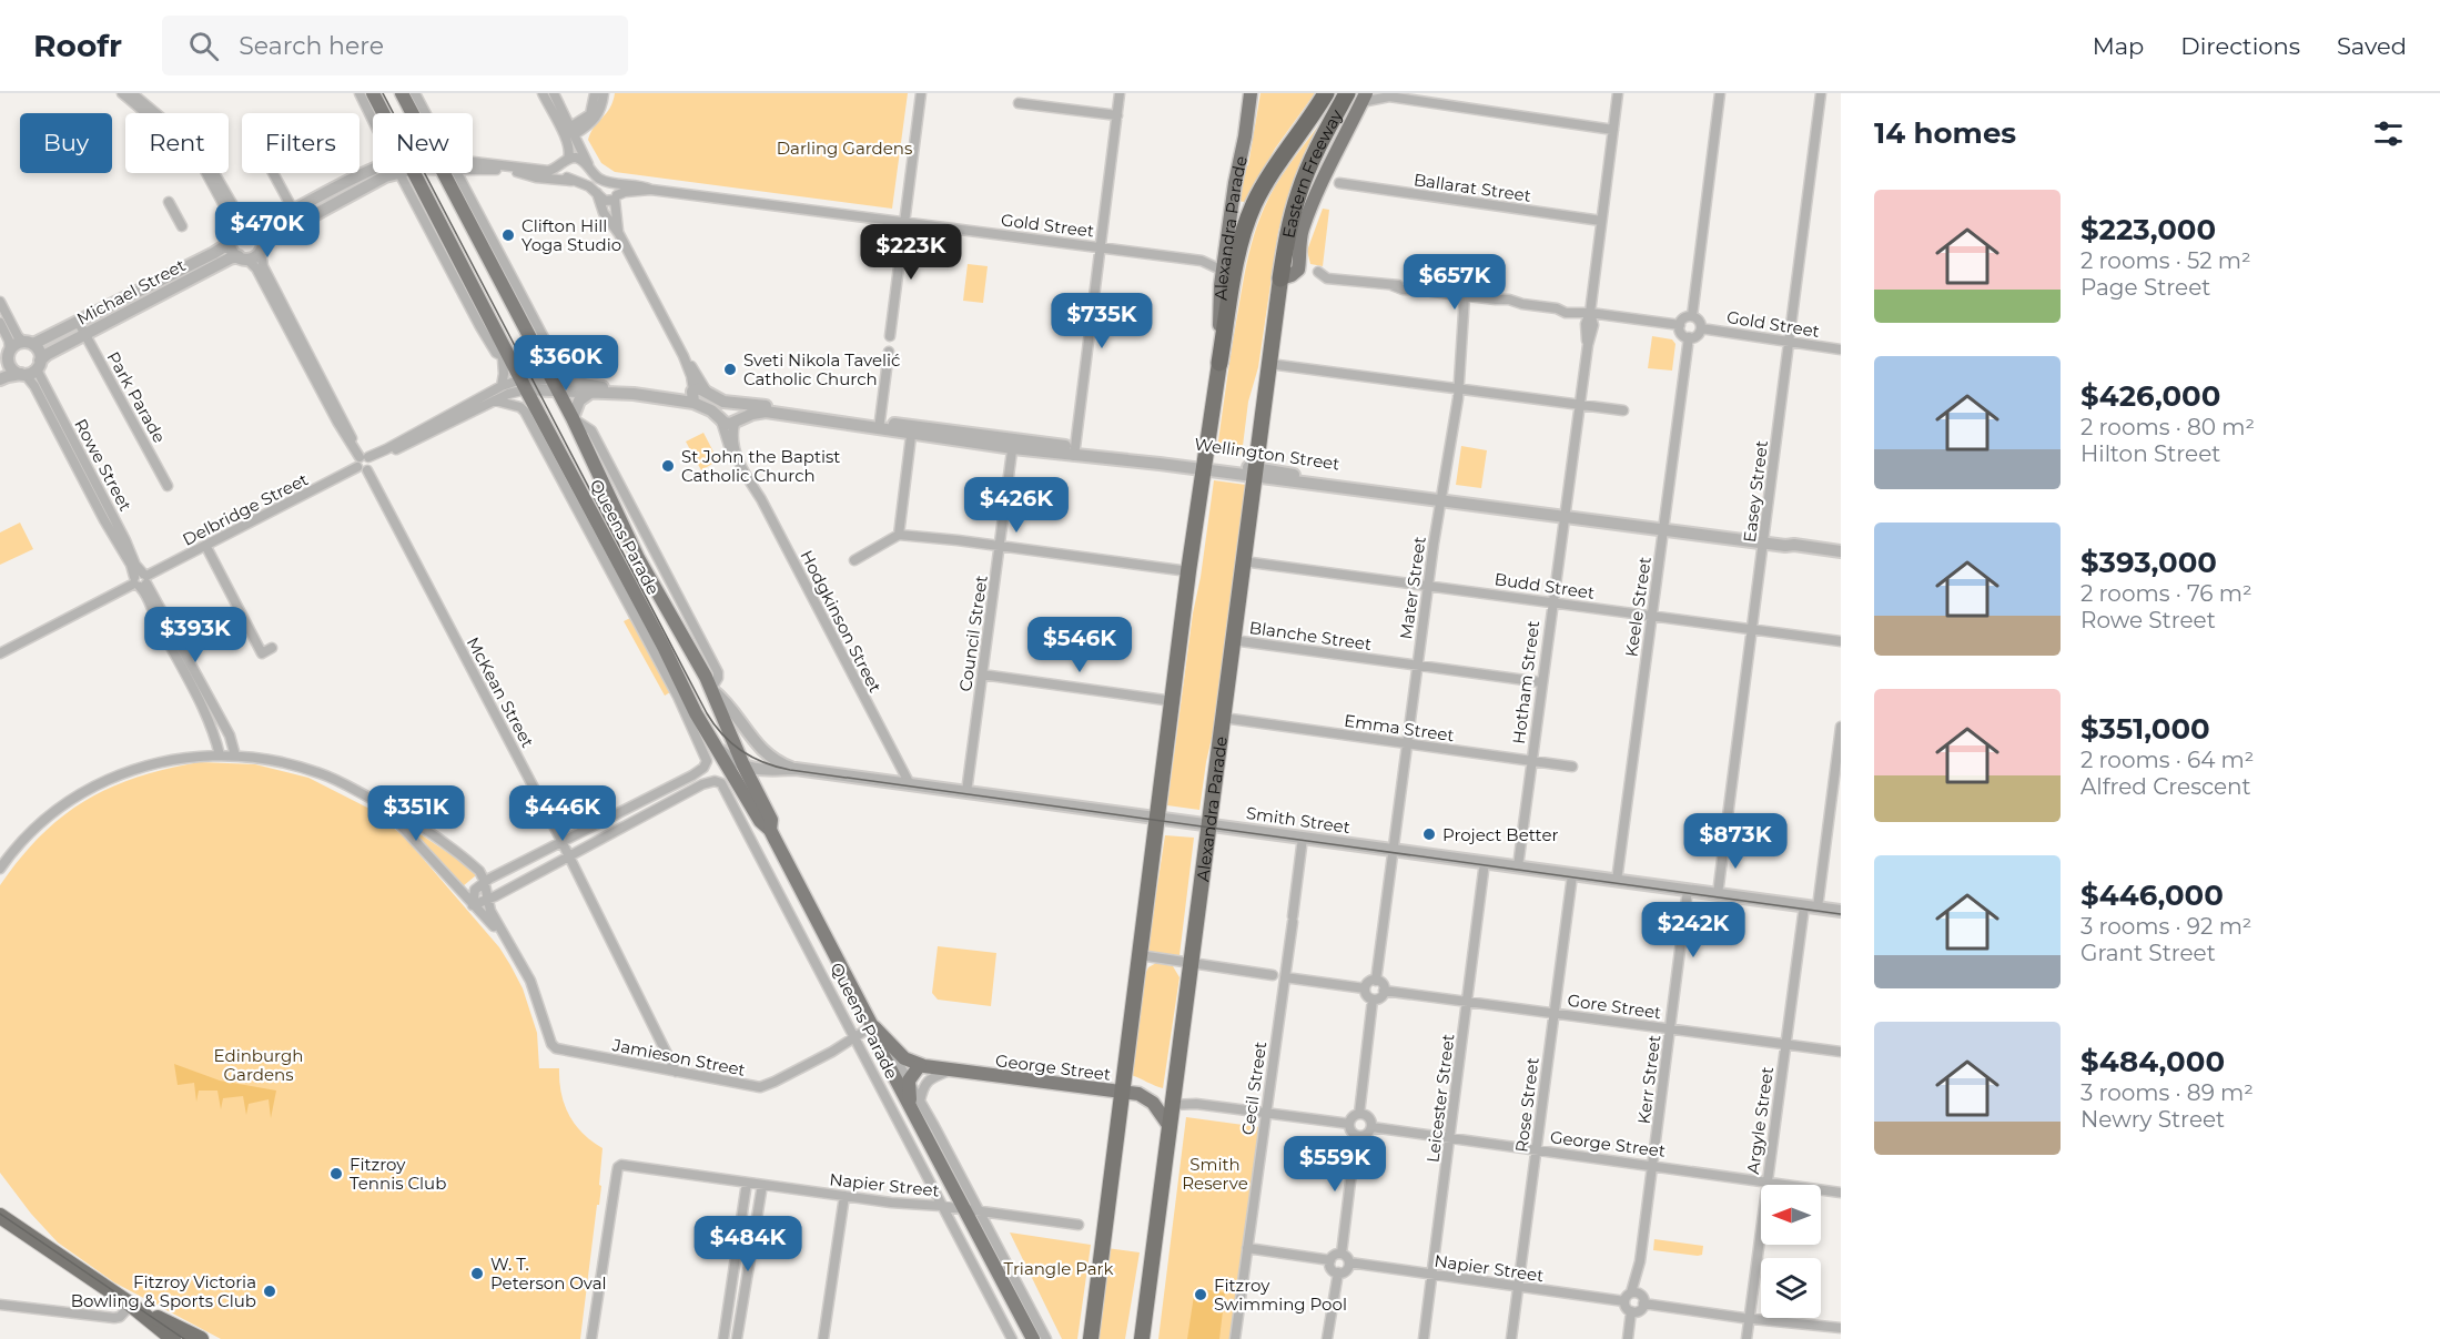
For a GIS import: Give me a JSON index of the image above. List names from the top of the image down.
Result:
{
  "streets": {
    "highway": ["Eastern Freeway", "Alexandra Parade"],
    "main road": ["Queens Parade", "George Street"],
    "street": [
      "Ballarat Street",
      "Gold Street",
      "Michael Street",
      "Park Parade",
      "Wellington Street",
      "Rowe Street",
      "Easey Street",
      "Delbridge Street",
      "Budd Street",
      "Mater Street",
      "Keele Street",
      "Hodgkinson Street",
      "Council Street",
      "Blanche Street",
      "Hotham Street",
      "McKean Street",
      "Emma Street",
      "Smith Street",
      "Gore Street",
      "Jamieson Street",
      "Kerr Street",
      "Cecil Street",
      "Leicester Street",
      "Rose Street",
      "Argyle Street",
      "Napier Street"
    ]
  },
  "crossings": [
    ["Eastern Freeway", "Gold Street"],
    ["Eastern Freeway", "Alexandra Parade"],
    ["Ballarat Street", "Hotham Street"],
    ["Gold Street", "Alexandra Parade"],
    ["Gold Street", "Easey Street"],
    ["Gold Street", "Keele Street"],
    ["Alexandra Parade", "Wellington Street"],
    ["Alexandra Parade", "Budd Street"],
    ["Alexandra Parade", "Blanche Street"],
    ["Alexandra Parade", "Emma Street"],
    ["Alexandra Parade", "Smith Street"],
    ["Alexandra Parade", "George Street"],
    ["Michael Street", "Park Parade"],
    ["Michael Street", "Rowe Street"],
    ["Michael Street", "McKean Street"],
    ["Wellington Street", "Easey Street"],
    ["Wellington Street", "Mater Street"],
    ["Wellington Street", "Keele Street"],
    ["Wellington Street", "Hodgkinson Street"],
    ["Wellington Street", "Council Street"],
    ["Wellington Street", "Hotham Street"],
    ["Rowe Street", "Delbridge Street"],
    ["Easey Street", "Budd Street"],
    ["Easey Street", "Smith Street"],
    ["Delbridge Street", "Queens Parade"],
    ["Delbridge Street", "McKean Street"],
    ["Queens Parade", "Smith Street"],
    ["Queens Parade", "Jamieson Street"],
    ["Queens Parade", "George Street"],
    ["Queens Parade", "Napier Street"],
    ["Budd Street", "Mater Street"],
    ["Budd Street", "Keele Street"],
    ["Budd Street", "Hotham Street"],
    ["Mater Street", "Blanche Street"],
    ["Mater Street", "Emma Street"],
    ["Mater Street", "Smith Street"],
    ["Mater Street", "Gore Street"],
    ["Keele Street", "Smith Street"],
    ["Hodgkinson Street", "Smith Street"],
    ["Council Street", "Smith Street"],
    ["Blanche Street", "Hotham Street"],
    ["Hotham Street", "Emma Street"],
    ["Hotham Street", "Smith Street"],
    ["McKean Street", "Jamieson Street"],
    ["Smith Street", "Kerr Street"],
    ["Smith Street", "Cecil Street"],
    ["Smith Street", "Leicester Street"],
    ["Smith Street", "Rose Street"],
    ["Smith Street", "Argyle Street"],
    ["Gore Street", "Kerr Street"],
    ["Gore Street", "Leicester Street"],
    ["Gore Street", "Rose Street"],
    ["Gore Street", "Argyle Street"],
    ["George Street", "Kerr Street"],
    ["George Street", "Leicester Street"],
    ["George Street", "Rose Street"],
    ["George Street", "Argyle Street"],
    ["Kerr Street", "Napier Street"],
    ["Leicester Street", "Napier Street"],
    ["Rose Street", "Napier Street"]
  ],
  "parks": [
    "Darling Gardens",
    "Edinburgh Gardens",
    "Smith Reserve",
    "Triangle Park"
  ],
  "places": [
    "Clifton Hill Yoga Studio",
    "Sveti Nikola Tavelić Catholic Church",
    "St John the Baptist Catholic Church",
    "Project Better",
    "Fitzroy Tennis Club",
    "W. T. Peterson Oval",
    "Fitzroy Victoria Bowling & Sports Club",
    "Fitzroy Swimming Pool"
  ],
  "north": "left",
  "page": {
    "header": "Roofr",
    "search": "Search here",
    "nav": ["Map", "Directions", "Saved"],
    "heading": "14 homes",
    "chip": [
      "Buy",
      "Rent",
      "Filters",
      "New"
    ],
    "list": [
      {
        "name": "$223,000",
        "note": "2 rooms · 52 m² · Page Street"
      },
      {
        "name": "$426,000",
        "note": "2 rooms · 80 m² · Hilton Street"
      },
      {
        "name": "$393,000",
        "note": "2 rooms · 76 m² · Rowe Street"
      },
      {
        "name": "$351,000",
        "note": "2 rooms · 64 m² · Alfred Crescent"
      },
      {
        "name": "$446,000",
        "note": "3 rooms · 92 m² · Grant Street"
      },
      {
        "name": "$484,000",
        "note": "3 rooms · 89 m² · Newry Street"
      }
    ],
    "price": [
      "$470K",
      "$223K",
      "$657K",
      "$735K",
      "$360K",
      "$426K",
      "$393K",
      "$546K",
      "$351K",
      "$446K",
      "$873K",
      "$242K",
      "$559K",
      "$484K"
    ]
  }
}
